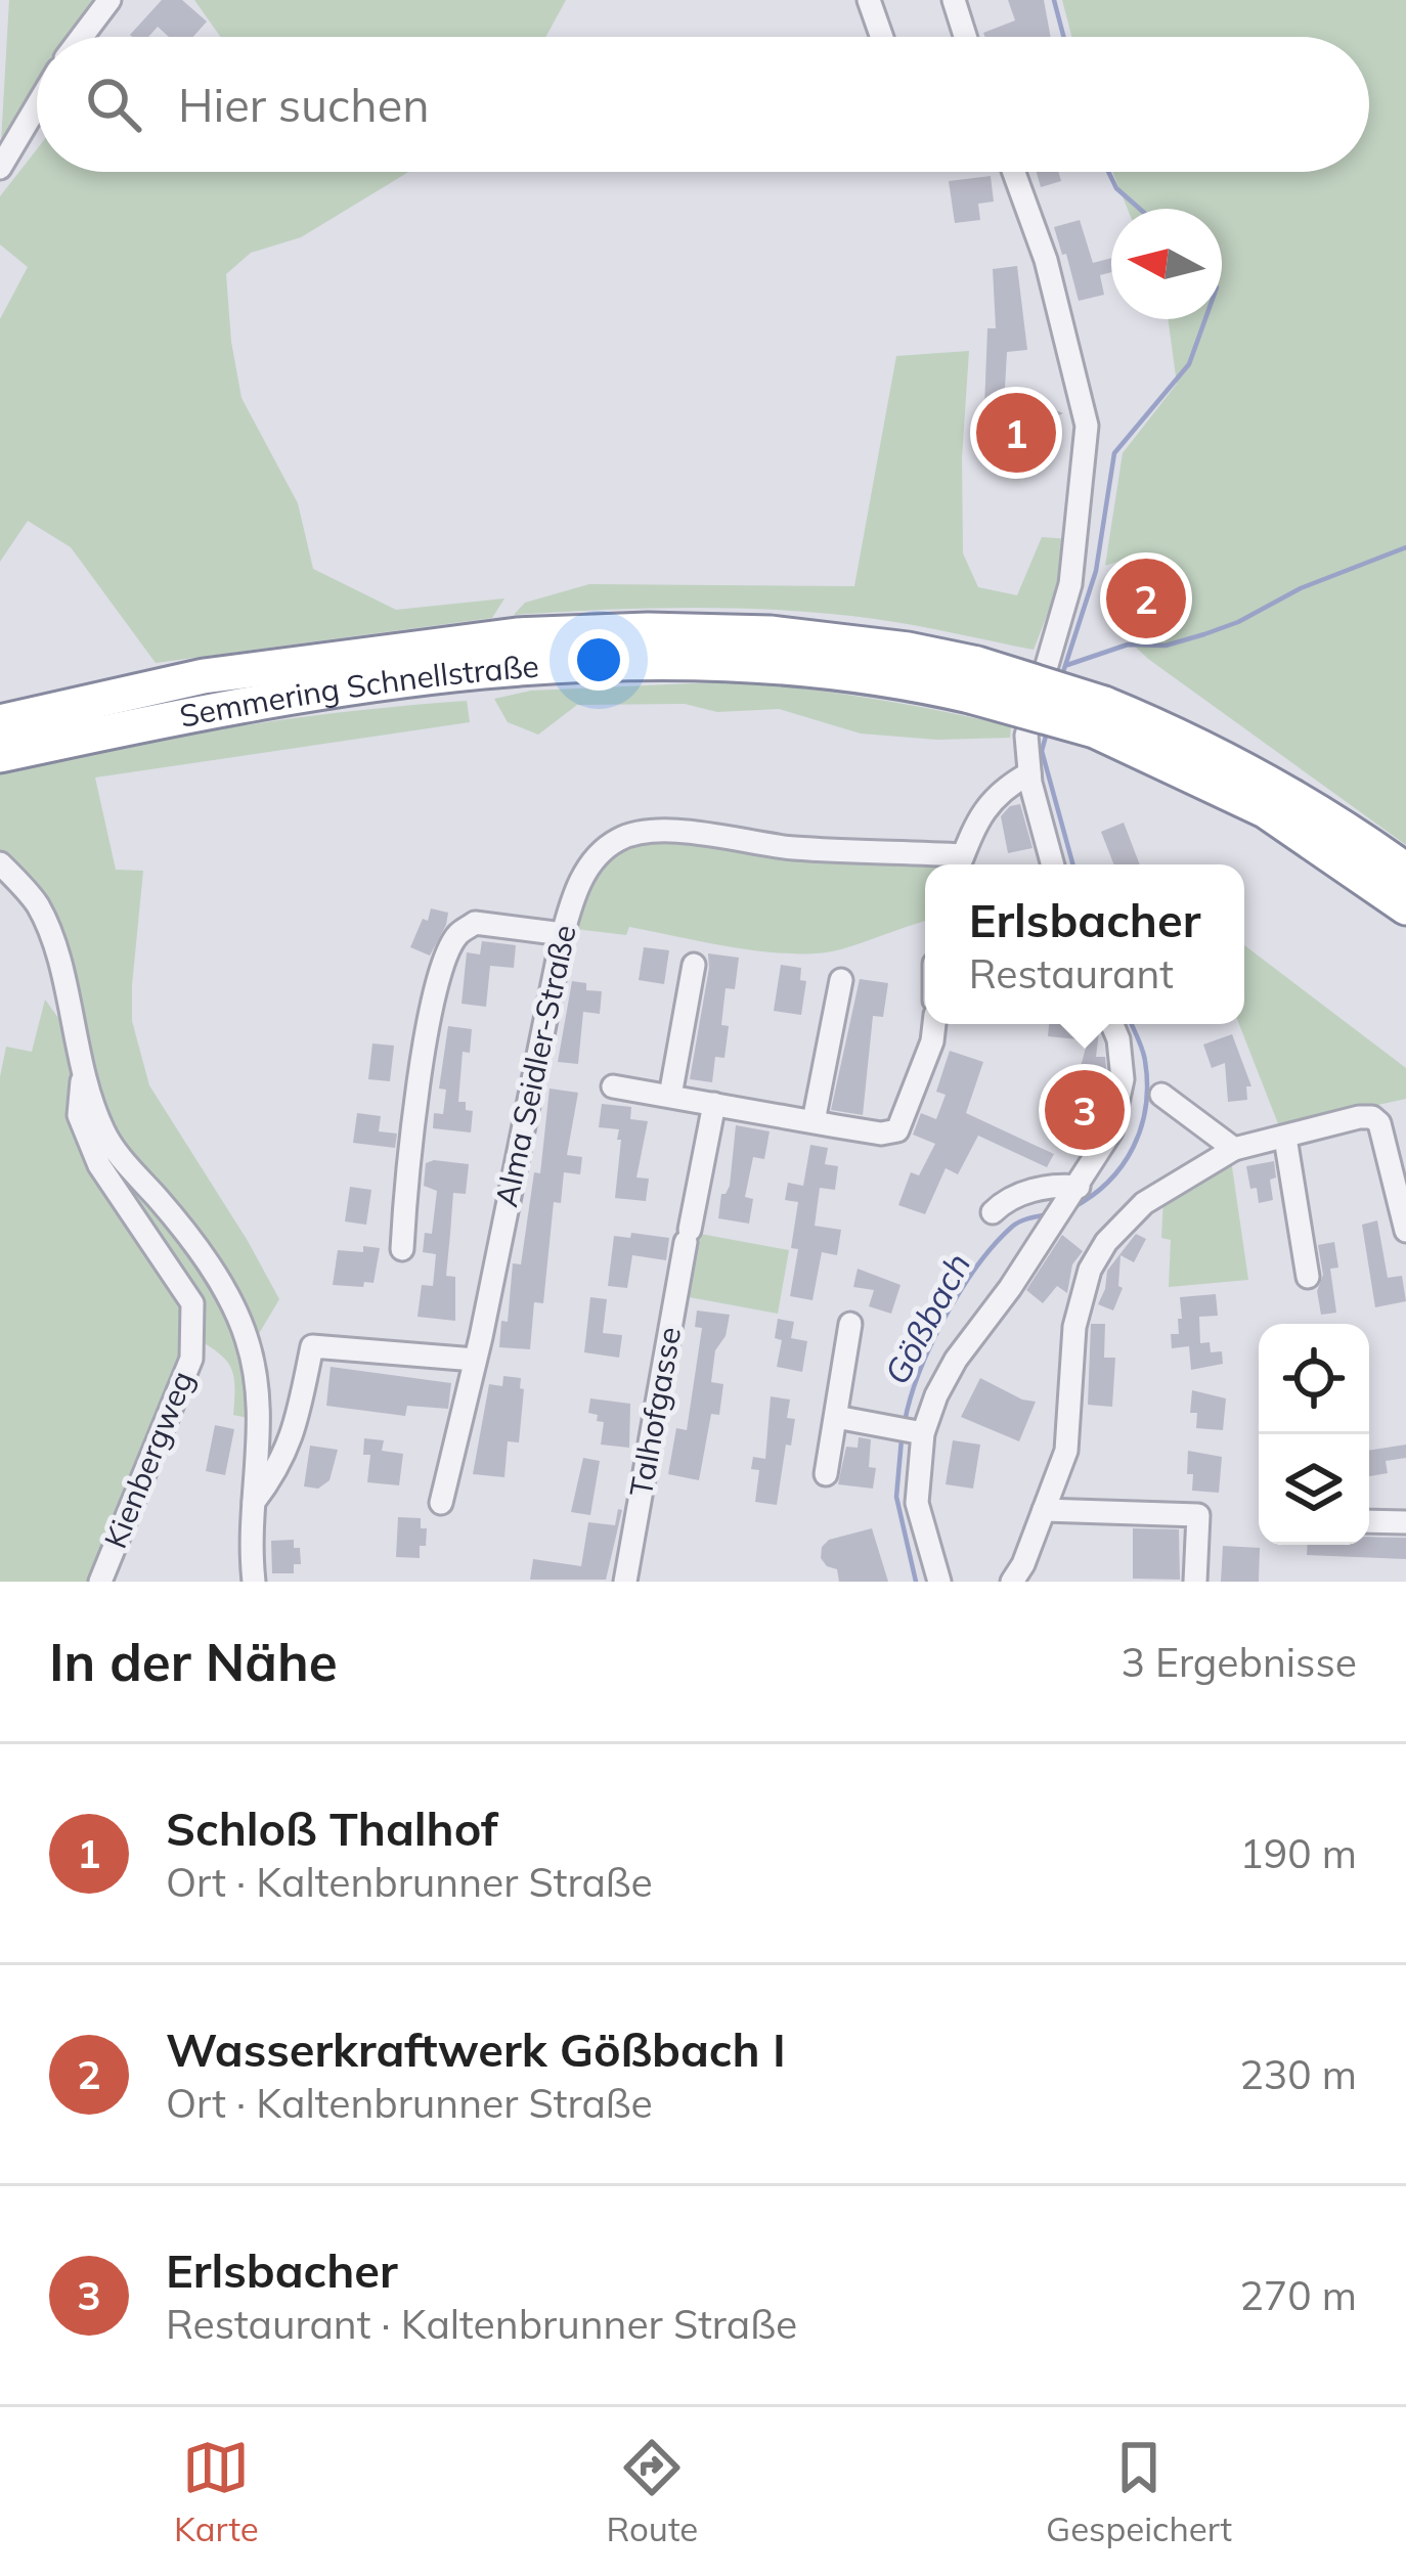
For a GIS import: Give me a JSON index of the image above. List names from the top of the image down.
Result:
{
  "streets": {
    "highway": ["Semmering Schnellstraße"],
    "street": ["Alma Seidler-Straße", "Talhofgasse", "Kienbergweg"]
  },
  "water": ["Gößbach"],
  "north": "left",
  "page": {
    "search": "Hier suchen",
    "pins": ["1", "2", "3"],
    "popup": ["Erlsbacher", "Restaurant"],
    "heading": ["In der Nähe", "3 Ergebnisse"],
    "list": [
      {
        "mark": "1",
        "name": "Schloß Thalhof",
        "note": "Ort · Kaltenbrunner Straße",
        "value": "190 m"
      },
      {
        "mark": "2",
        "name": "Wasserkraftwerk Gößbach I",
        "note": "Ort · Kaltenbrunner Straße",
        "value": "230 m"
      },
      {
        "mark": "3",
        "name": "Erlsbacher",
        "note": "Restaurant · Kaltenbrunner Straße",
        "value": "270 m"
      }
    ],
    "nav": ["Karte", "Route", "Gespeichert"]
  }
}
